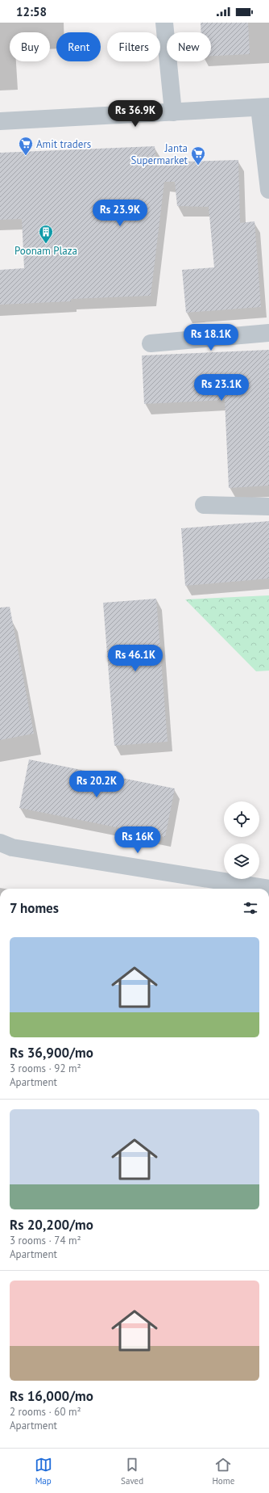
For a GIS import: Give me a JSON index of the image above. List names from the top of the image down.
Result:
{
  "places": {
    "supermarket": ["Amit traders", "Janta Supermarket"],
    "building": ["Poonam Plaza"]
  },
  "page": {
    "status": "12:58",
    "chip": [
      "Buy",
      "Rent",
      "Filters",
      "New"
    ],
    "price": [
      "Rs 36.9K",
      "Rs 23.9K",
      "Rs 18.1K",
      "Rs 23.1K",
      "Rs 46.1K",
      "Rs 20.2K",
      "Rs 16K"
    ],
    "heading": "7 homes",
    "list": [
      {
        "name": "Rs 36,900/mo",
        "note": "3 rooms · 92 m² · Apartment"
      },
      {
        "name": "Rs 20,200/mo",
        "note": "3 rooms · 74 m² · Apartment"
      },
      {
        "name": "Rs 16,000/mo",
        "note": "2 rooms · 60 m² · Apartment"
      }
    ],
    "tabs": ["Map", "Saved", "Home"]
  }
}
